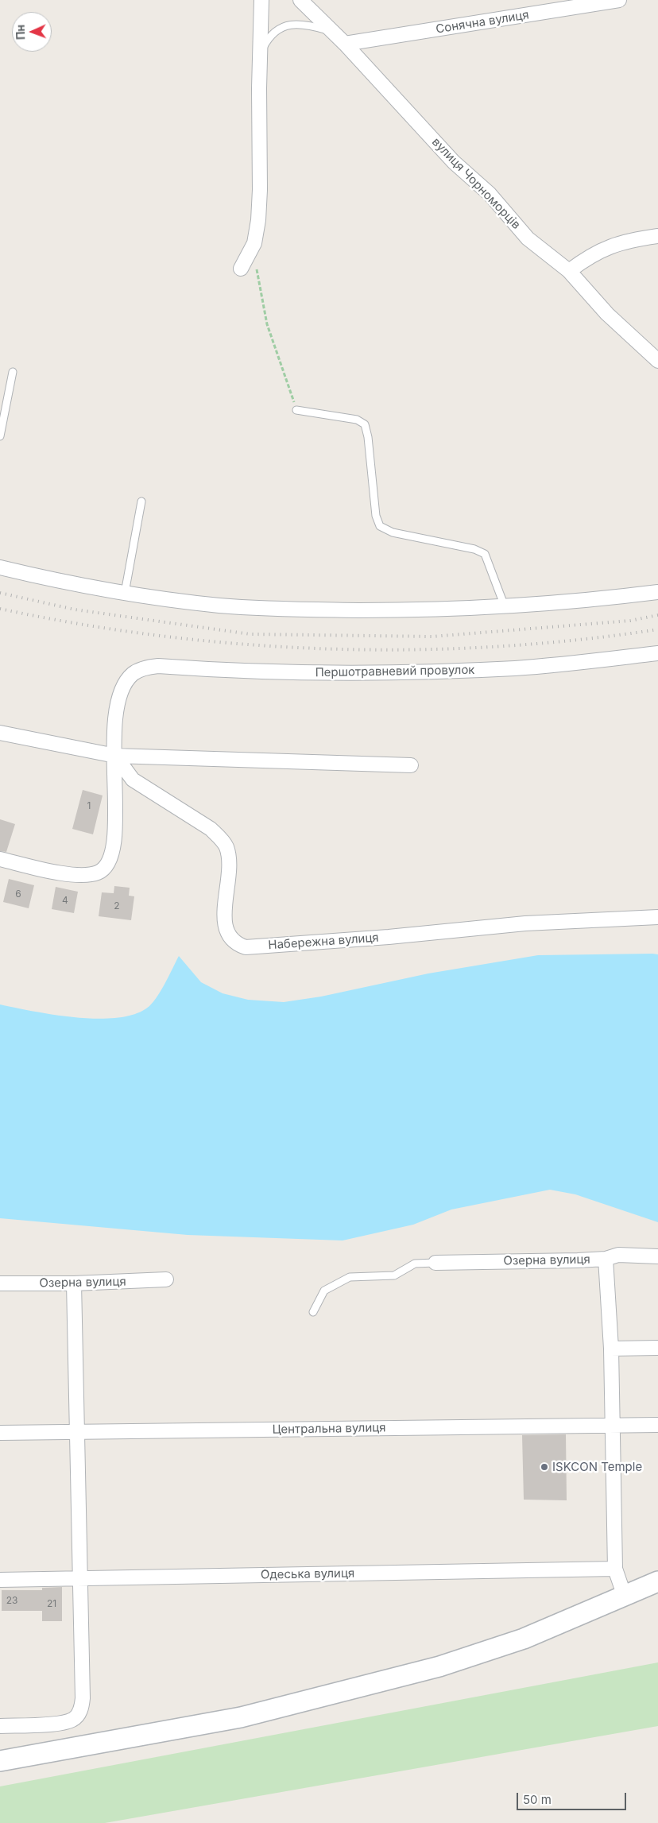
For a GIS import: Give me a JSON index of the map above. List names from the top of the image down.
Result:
{
  "streets": {
    "street": [
      "Сонячна вулиця",
      "вулиця Чорноморців",
      "Першотравневий провулок",
      "Набережна вулиця",
      "Озерна вулиця",
      "Центральна вулиця",
      "Одеська вулиця"
    ]
  },
  "crossings": [
    ["Сонячна вулиця", "вулиця Чорноморців"],
    ["Першотравневий провулок", "Набережна вулиця"]
  ],
  "places": ["ISKCON Temple"],
  "house_numbers": [
    "1",
    "6",
    "4",
    "2",
    "23",
    "21"
  ],
  "scale_bar": "50 m",
  "north": "left"
}
